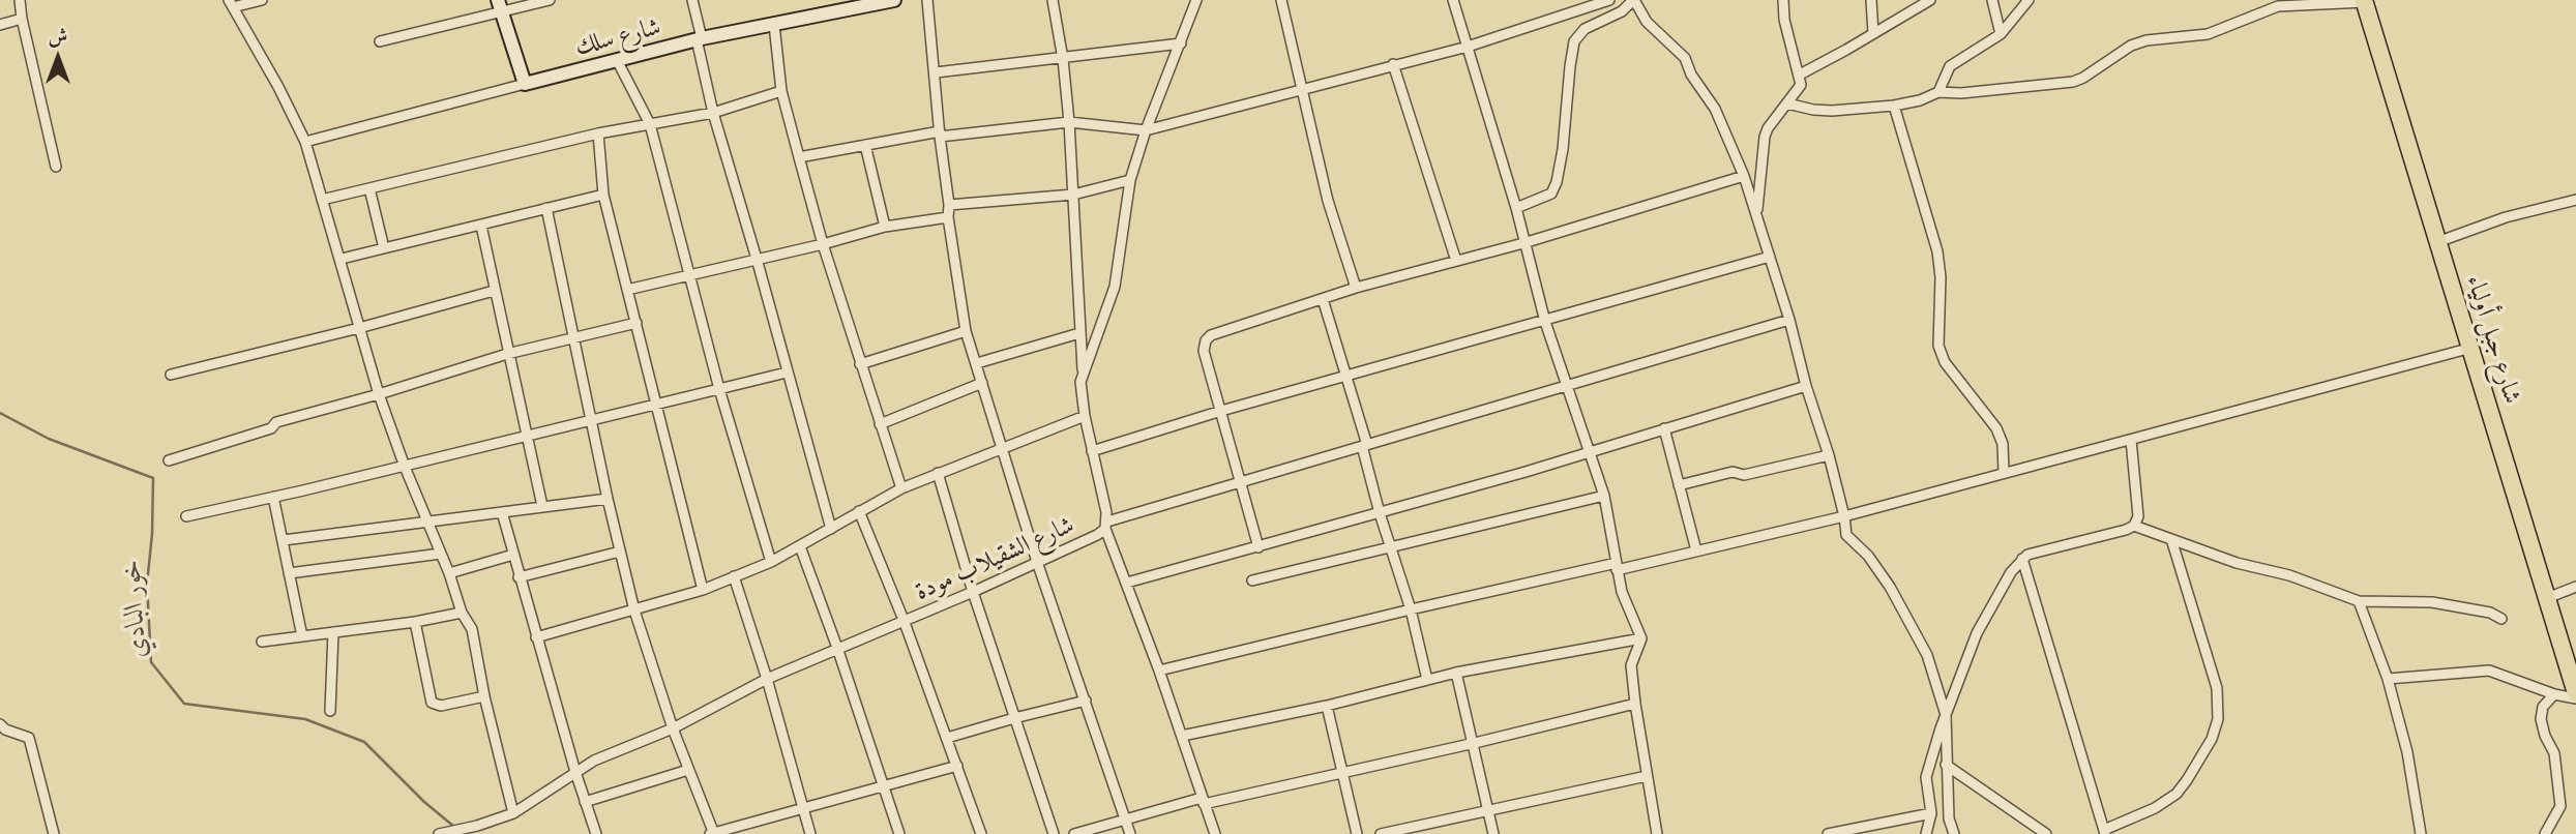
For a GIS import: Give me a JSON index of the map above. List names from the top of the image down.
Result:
{
  "streets": {
    "highway": ["شارع جبل أولياء"],
    "street": ["شارع سلك", "شارع الشقيلاب مودة"]
  },
  "water": ["خور البادي"],
  "north": "top"
}
